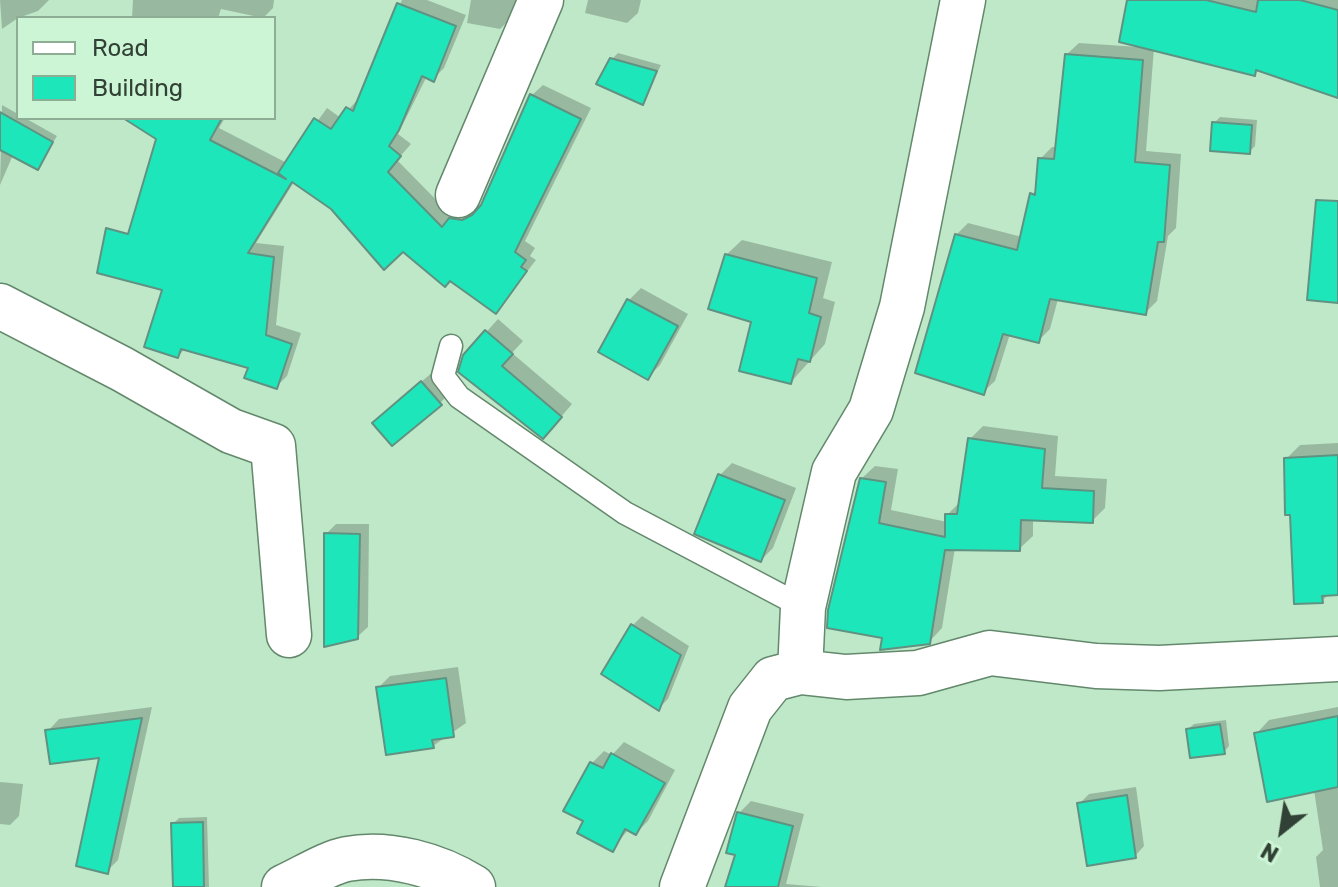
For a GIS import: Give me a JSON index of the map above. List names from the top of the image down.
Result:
{
  "legend": ["Road", "Building"],
  "north": "bottom left"
}
